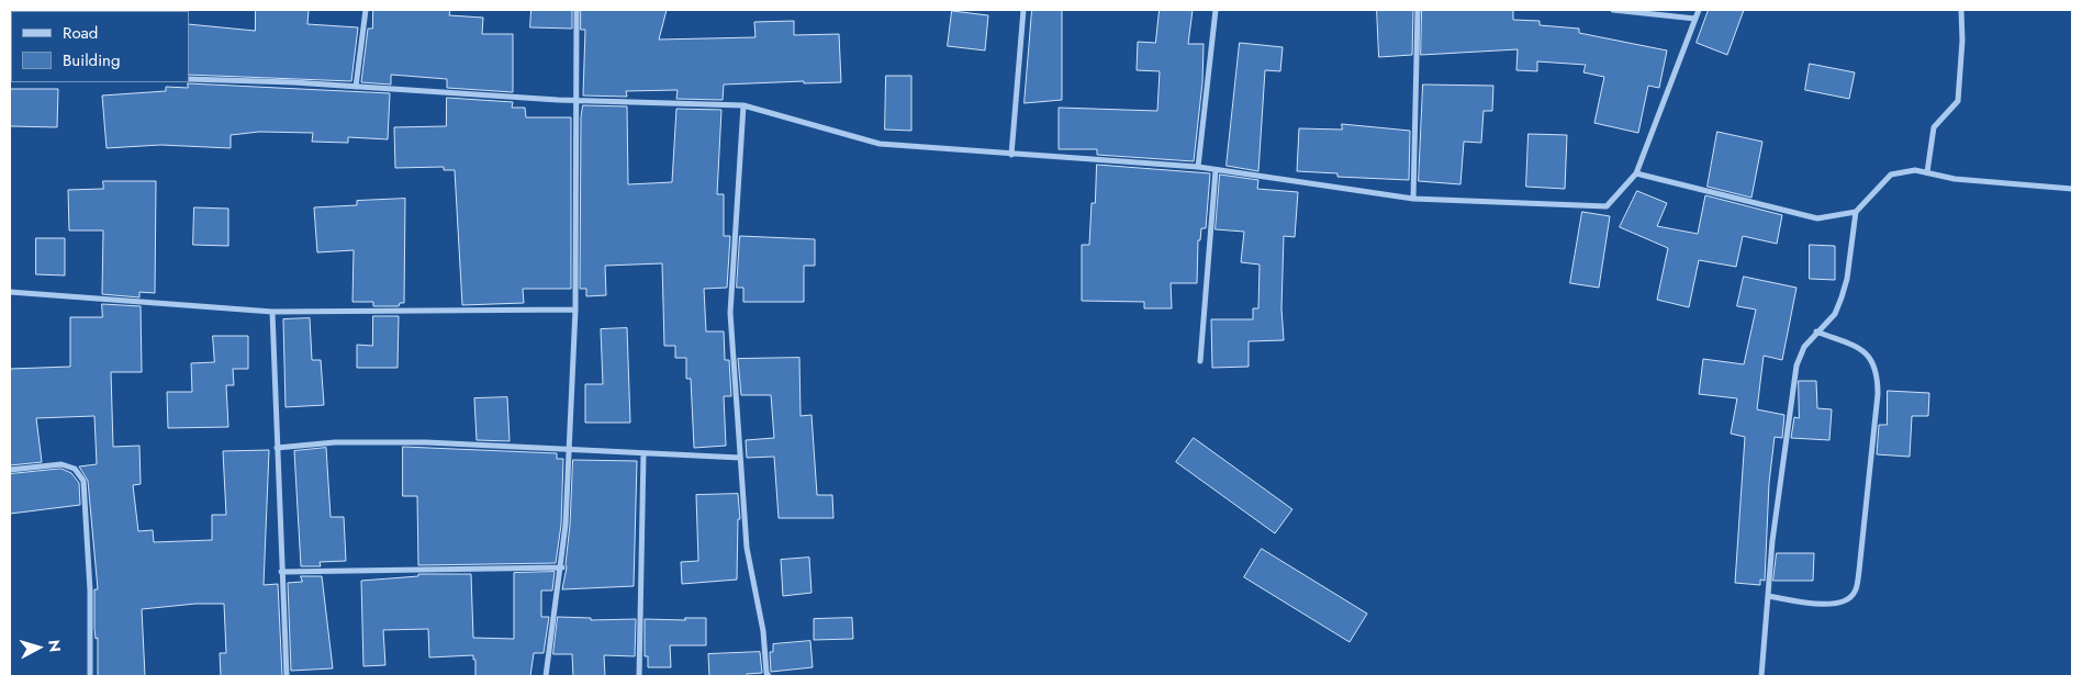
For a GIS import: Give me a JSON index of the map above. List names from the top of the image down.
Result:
{
  "legend": ["Road", "Building"],
  "north": "right"
}
